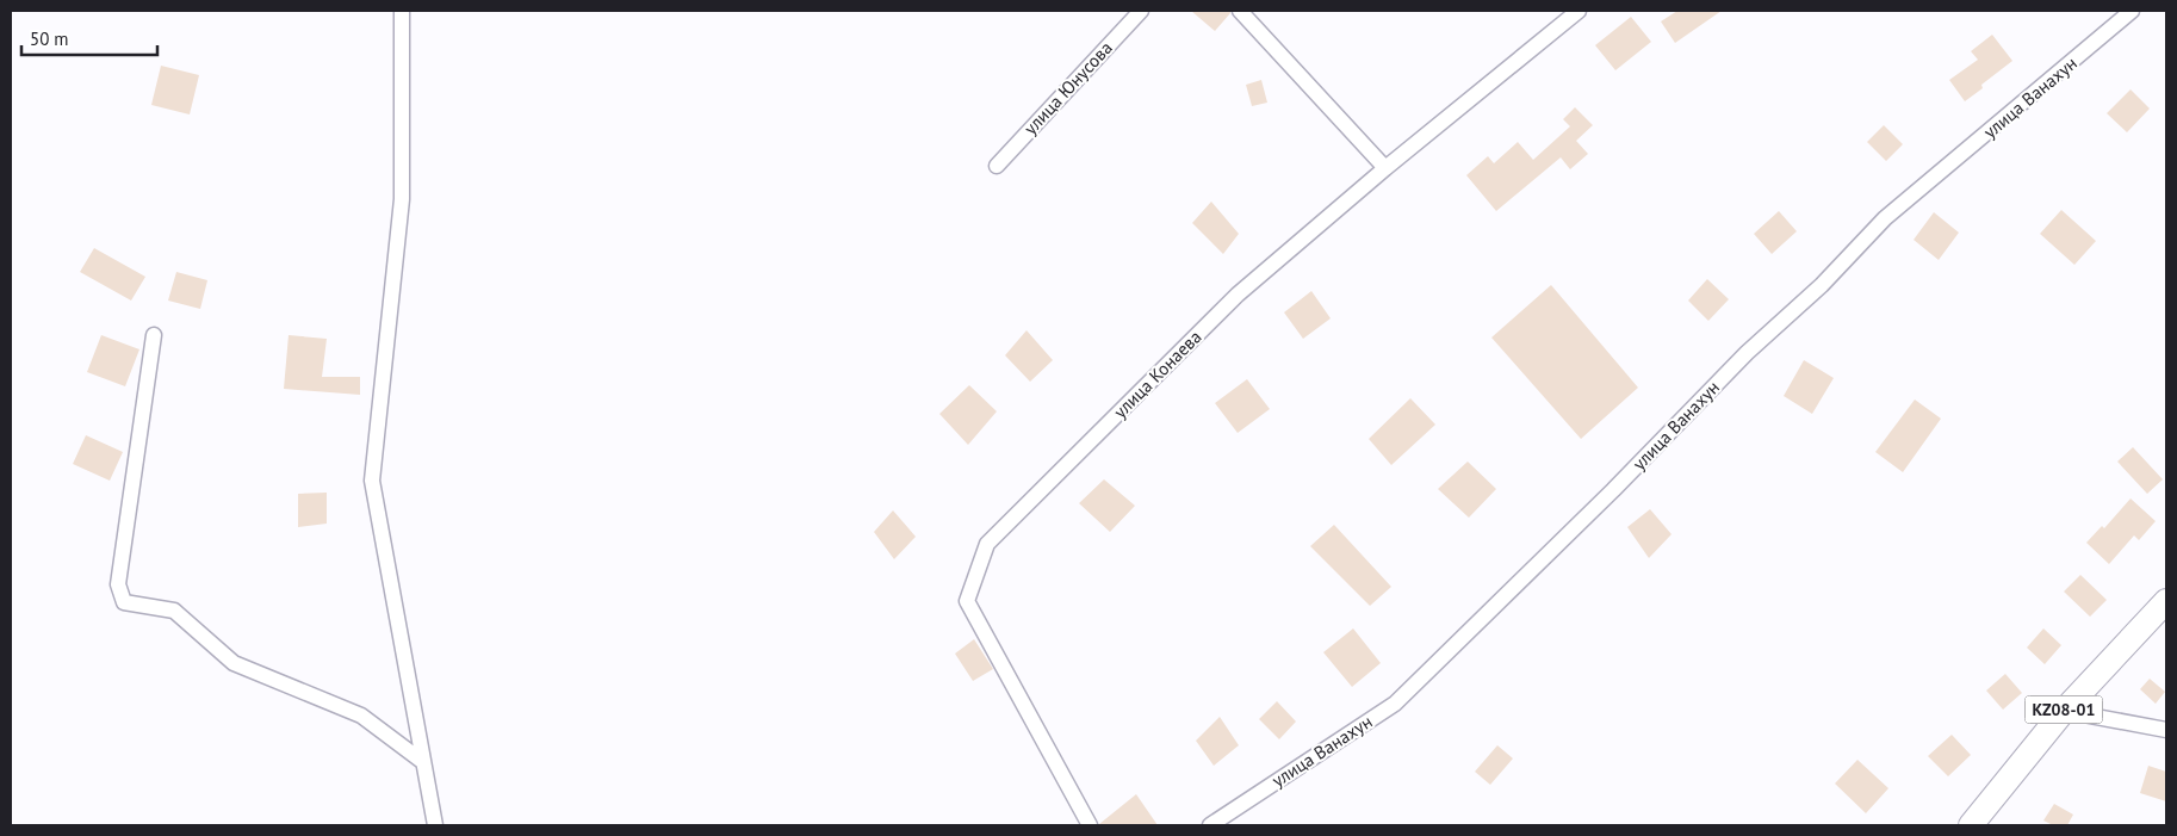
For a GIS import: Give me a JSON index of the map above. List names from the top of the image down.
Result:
{
  "streets": {
    "main road": ["KZ08-01"],
    "street": ["улица Юнусова", "улица Ванахун", "улица Конаева"]
  },
  "scale_bar": "50 m"
}
